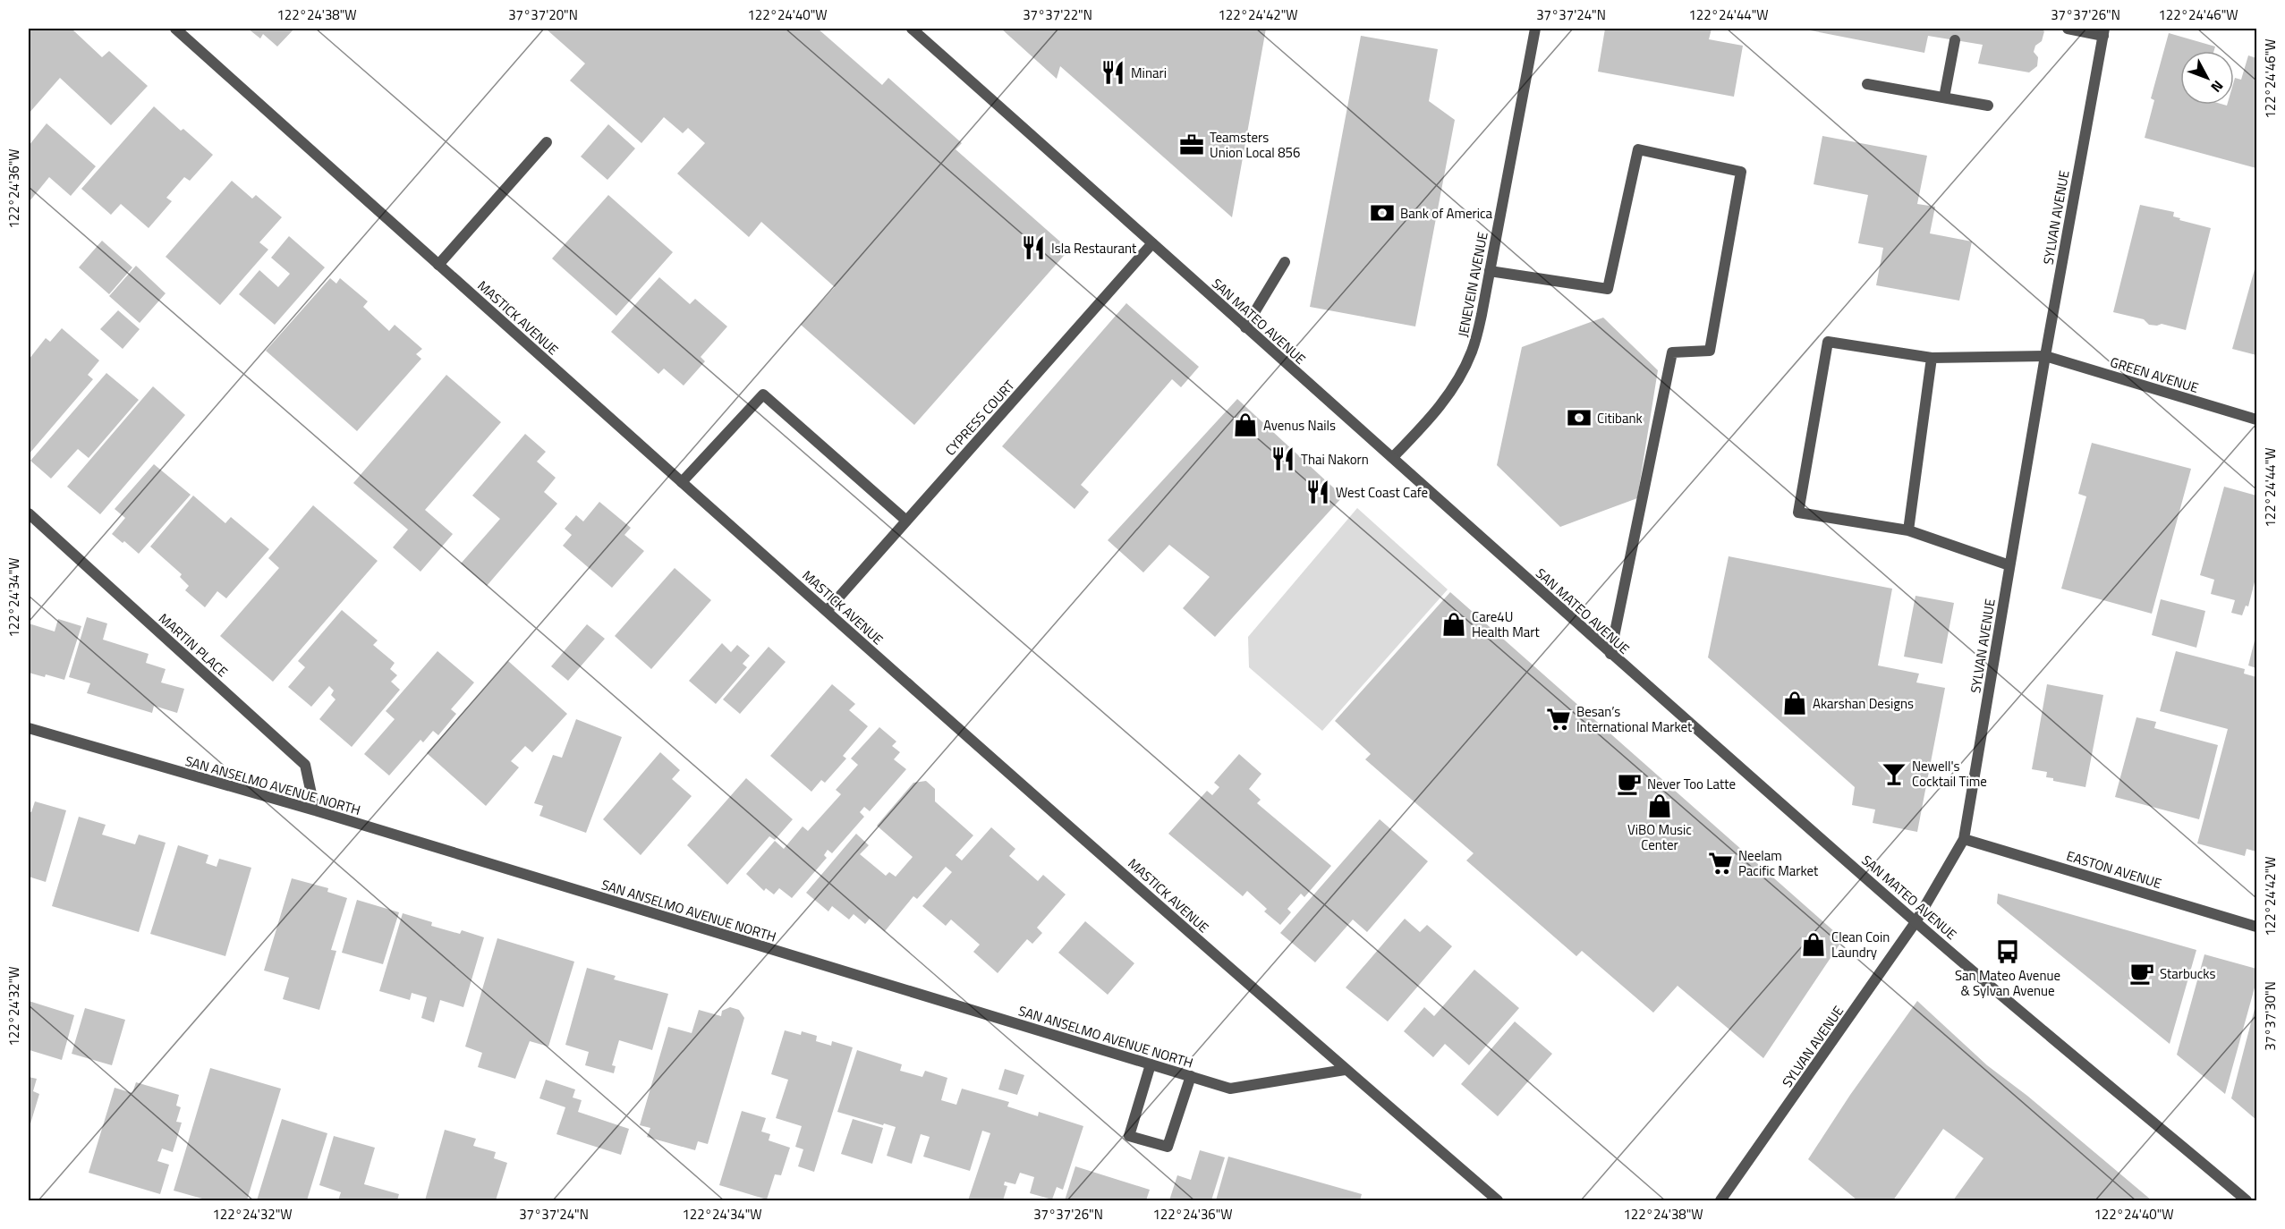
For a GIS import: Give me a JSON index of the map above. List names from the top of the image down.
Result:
{
  "streets": {
    "street": [
      "SYLVAN AVENUE",
      "JENEVEIN AVENUE",
      "MASTICK AVENUE",
      "SAN MATEO AVENUE",
      "GREEN AVENUE",
      "CYPRESS COURT",
      "MARTIN PLACE",
      "SAN ANSELMO AVENUE NORTH",
      "EASTON AVENUE"
    ]
  },
  "crossings": [
    ["SYLVAN AVENUE", "SAN MATEO AVENUE"],
    ["SYLVAN AVENUE", "GREEN AVENUE"],
    ["SYLVAN AVENUE", "EASTON AVENUE"],
    ["JENEVEIN AVENUE", "SAN MATEO AVENUE"],
    ["MASTICK AVENUE", "CYPRESS COURT"],
    ["MASTICK AVENUE", "SAN ANSELMO AVENUE NORTH"],
    ["SAN MATEO AVENUE", "CYPRESS COURT"],
    ["MARTIN PLACE", "SAN ANSELMO AVENUE NORTH"]
  ],
  "places": {
    "restaurant": [
      "Minari",
      "Isla Restaurant",
      "Thai Nakorn",
      "West Coast Cafe"
    ],
    "office": ["Teamsters Union Local 856"],
    "bank": ["Bank of America", "Citibank"],
    "shop": [
      "Avenus Nails",
      "Care4U Health Mart",
      "Akarshan Designs",
      "ViBO Music Center",
      "Clean Coin Laundry"
    ],
    "supermarket": ["Besan’s International Market", "Neelam Pacific Market"],
    "bar": ["Newell's Cocktail Time"],
    "cafe": ["Never Too Latte", "Starbucks"],
    "bus stop": ["San Mateo Avenue & Sylvan Avenue"]
  },
  "north": "bottom right",
  "coordinates": [
    "122°24'38\"W",
    "37°37'20\"N",
    "122°24'40\"W",
    "37°37'22\"N",
    "122°24'42\"W",
    "37°37'24\"N",
    "122°24'44\"W",
    "37°37'26\"N",
    "122°24'46\"W",
    "122°24'36\"W",
    "122°24'34\"W",
    "122°24'32\"W",
    "37°37'30\"N"
  ]
}
